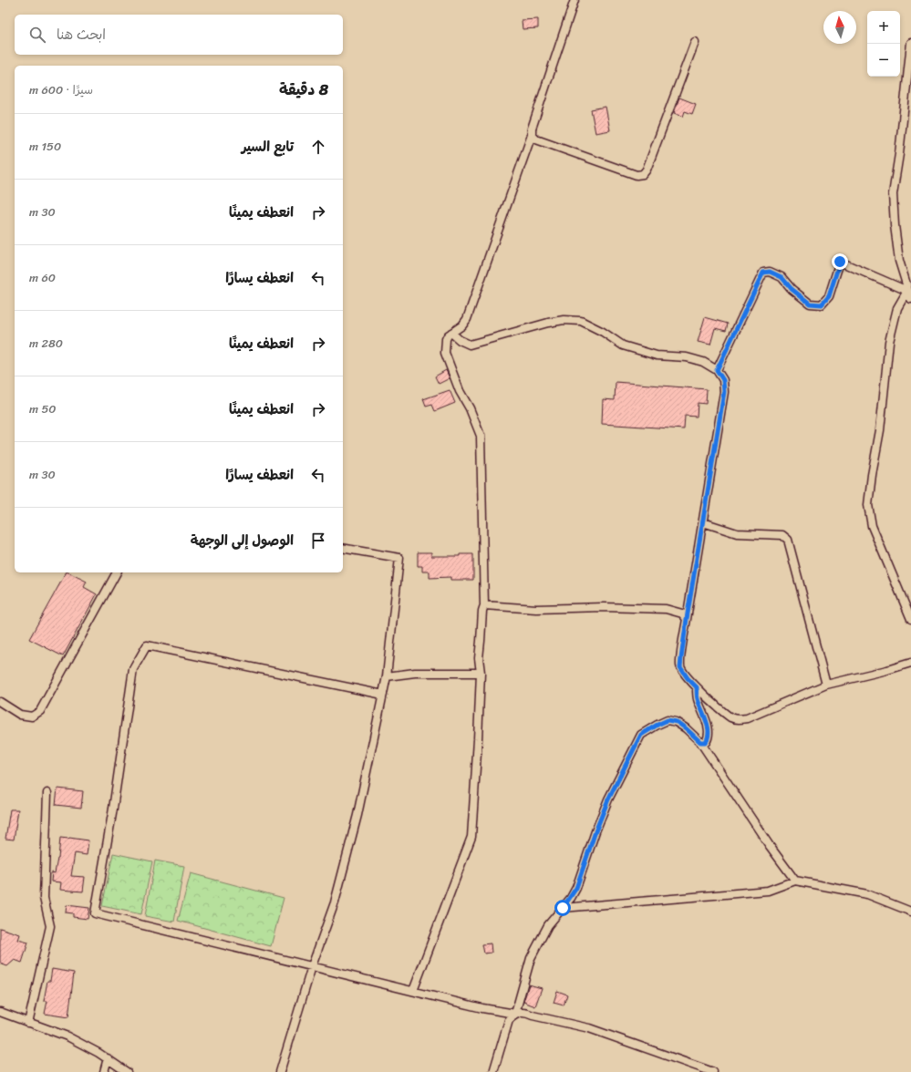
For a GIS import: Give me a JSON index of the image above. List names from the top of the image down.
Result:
{
  "north": "top",
  "page": {
    "map_buttons": ["+", "−"],
    "search": "ابحث هنا",
    "heading": ["8 دقيقة", "سيرًا · 600 m"],
    "list": [
      ["تابع السير", "150 m"],
      ["انعطف يمينًا", "30 m"],
      ["انعطف يسارًا", "60 m"],
      ["انعطف يمينًا", "280 m"],
      ["انعطف يمينًا", "50 m"],
      ["انعطف يسارًا", "30 m"],
      "الوصول إلى الوجهة"
    ]
  }
}
